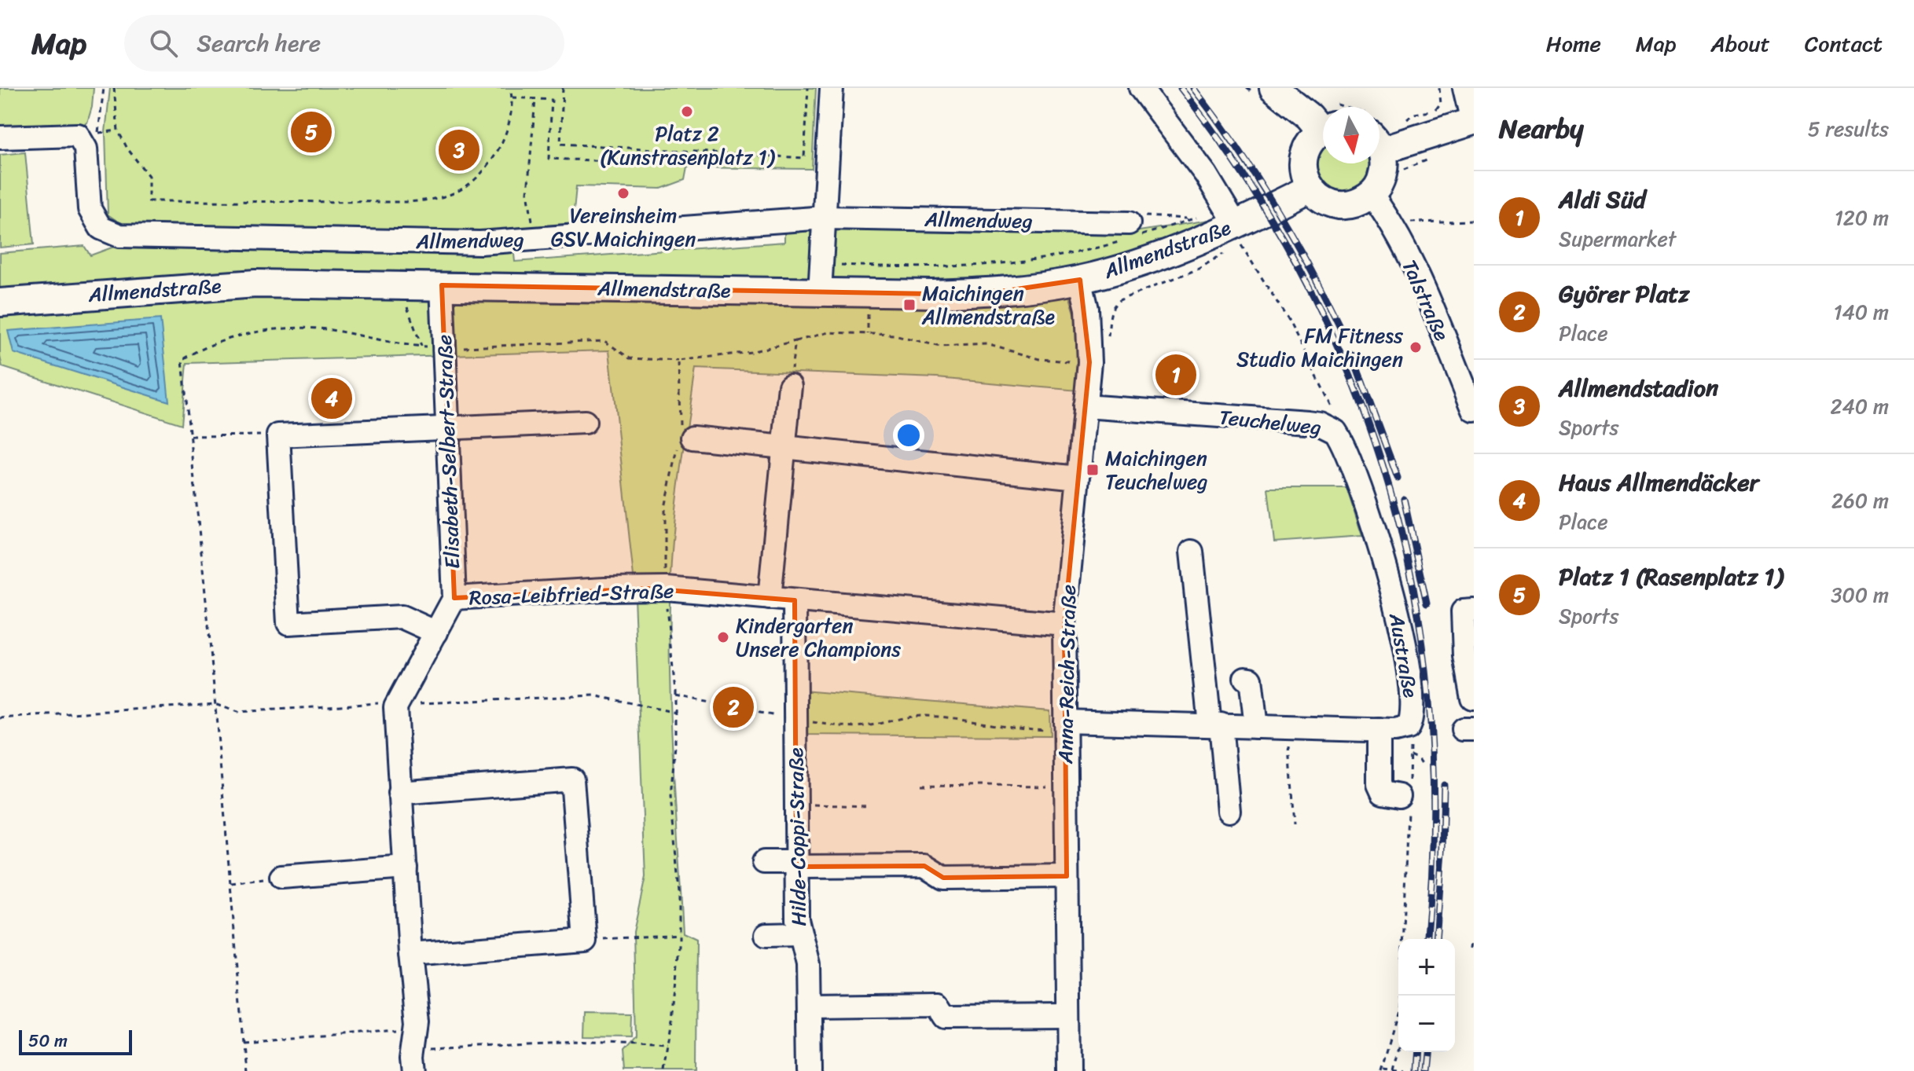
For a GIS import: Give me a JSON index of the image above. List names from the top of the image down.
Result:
{
  "streets": {
    "main road": ["Allmendstraße"],
    "street": [
      "Allmendweg",
      "Talstraße",
      "Teuchelweg",
      "Elisabeth-Selbert-Straße",
      "Rosa-Leibfried-Straße",
      "Austraße",
      "Anna-Reich-Straße",
      "Hilde-Coppi-Straße"
    ]
  },
  "crossings": [
    ["Allmendstraße", "Teuchelweg"],
    ["Allmendstraße", "Elisabeth-Selbert-Straße"],
    ["Allmendstraße", "Anna-Reich-Straße"],
    ["Teuchelweg", "Austraße"],
    ["Teuchelweg", "Anna-Reich-Straße"],
    ["Elisabeth-Selbert-Straße", "Rosa-Leibfried-Straße"],
    ["Rosa-Leibfried-Straße", "Anna-Reich-Straße"],
    ["Rosa-Leibfried-Straße", "Hilde-Coppi-Straße"],
    ["Austraße", "Anna-Reich-Straße"]
  ],
  "places": {
    "other": [
      "Platz 2 (Kunstrasenplatz 1)",
      "Vereinsheim GSV Maichingen",
      "FM Fitness Studio Maichingen",
      "Kindergarten Unsere Champions"
    ],
    "transit": ["Maichingen Allmendstraße", "Maichingen Teuchelweg"]
  },
  "scale_bar": "50 m",
  "north": "bottom",
  "page": {
    "header": "Map",
    "search": "Search here",
    "nav": [
      "Home",
      "Map",
      "About",
      "Contact"
    ],
    "heading": ["Nearby", "5 results"],
    "pins": [
      "5",
      "3",
      "1",
      "4",
      "2"
    ],
    "list": [
      {
        "mark": "1",
        "name": "Aldi Süd",
        "note": "Supermarket",
        "value": "120 m"
      },
      {
        "mark": "2",
        "name": "Györer Platz",
        "note": "Place",
        "value": "140 m"
      },
      {
        "mark": "3",
        "name": "Allmendstadion",
        "note": "Sports",
        "value": "240 m"
      },
      {
        "mark": "4",
        "name": "Haus Allmendäcker",
        "note": "Place",
        "value": "260 m"
      },
      {
        "mark": "5",
        "name": "Platz 1 (Rasenplatz 1)",
        "note": "Sports",
        "value": "300 m"
      }
    ],
    "map_buttons": ["+", "−"],
    "scale": "50 m"
  }
}
